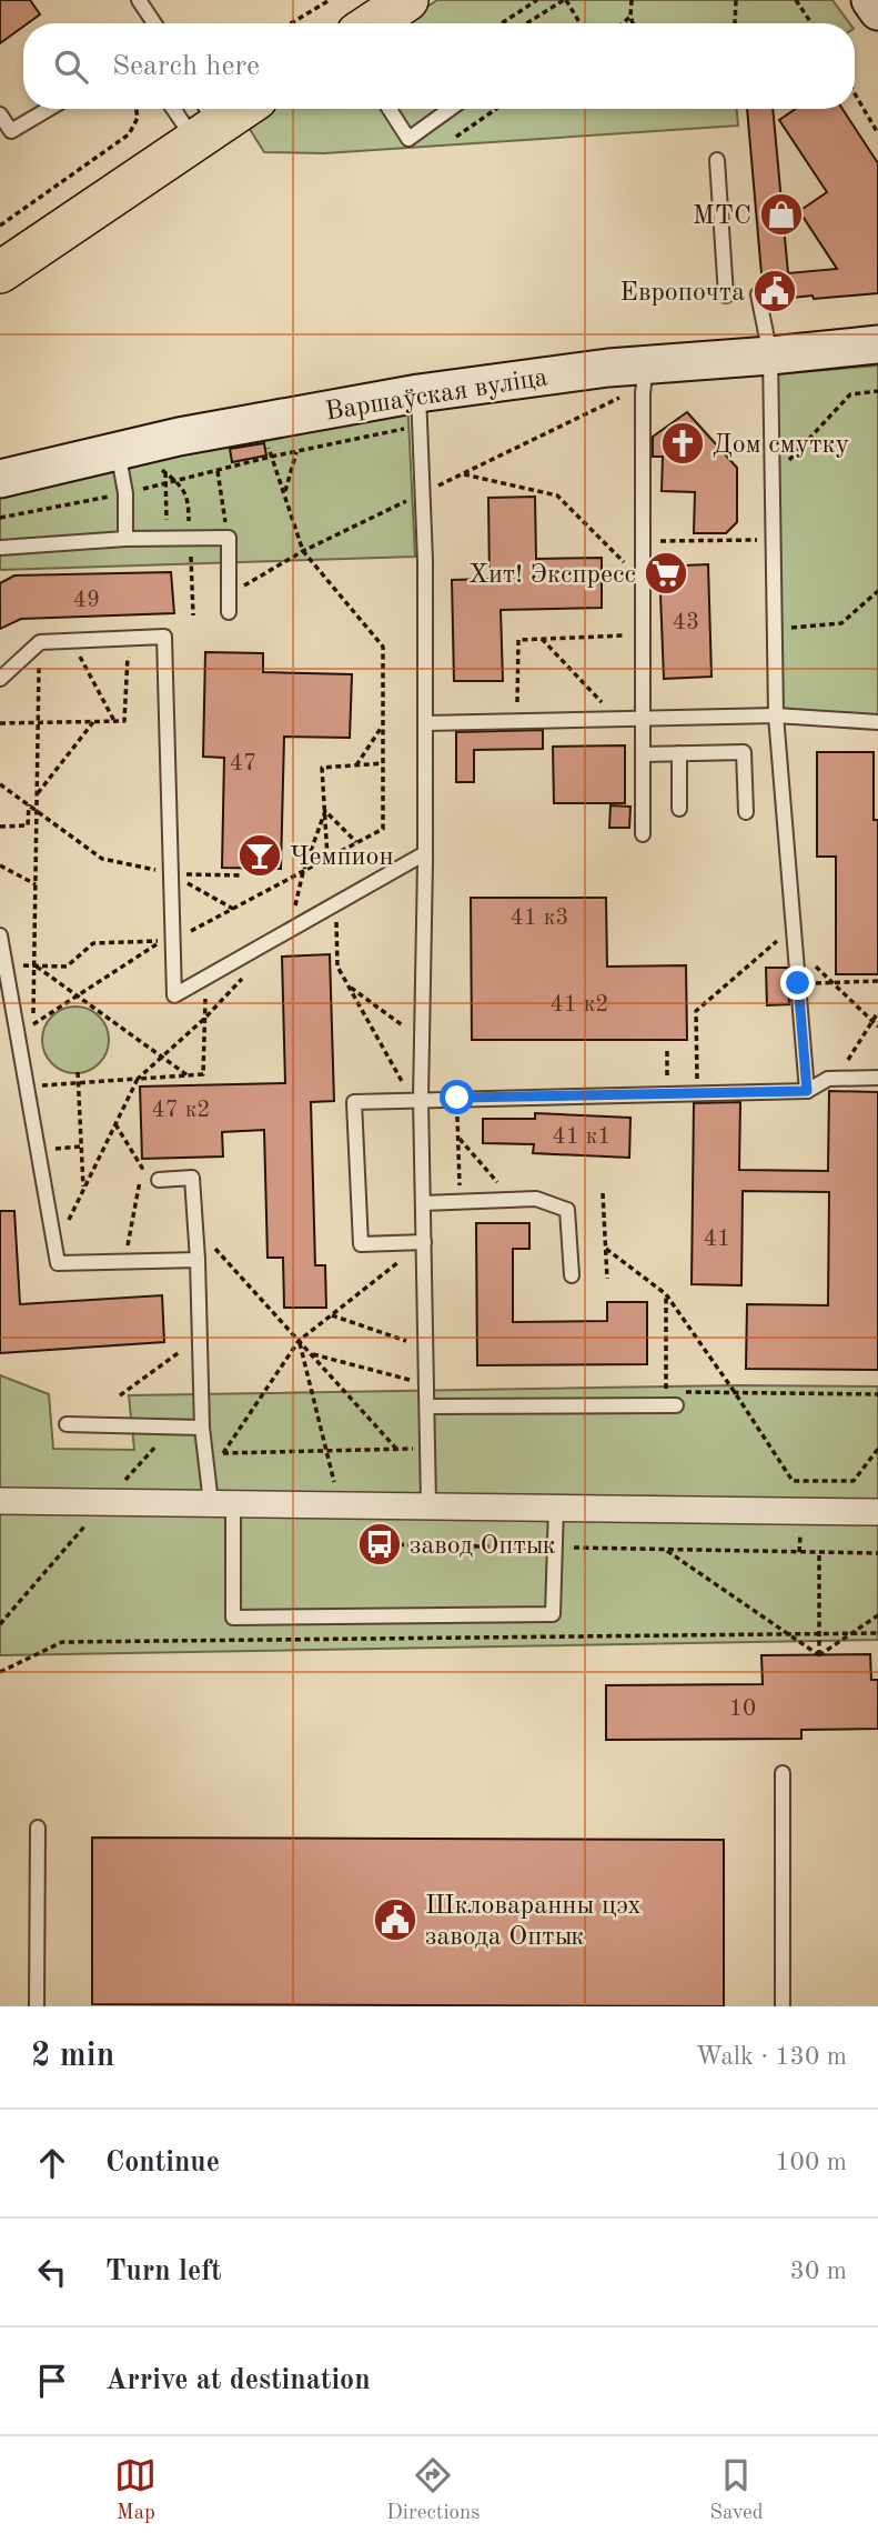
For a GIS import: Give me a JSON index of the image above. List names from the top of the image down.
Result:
{
  "streets": {
    "street": ["Варшаўская вуліца"]
  },
  "places": {
    "shop": ["МТС"],
    "public building": ["Европочта", "Шкловаранны цэх завода Оптык"],
    "church": ["Дом смутку"],
    "supermarket": ["Хит! Экспресс"],
    "bar": ["Чемпион"],
    "bus stop": ["завод Оптык"]
  },
  "house_numbers": [
    "49",
    "43",
    "47",
    "41 к3",
    "41 к2",
    "47 к2",
    "41 к1",
    "41",
    "10"
  ],
  "page": {
    "search": "Search here",
    "heading": ["2 min", "Walk · 130 m"],
    "list": [
      ["Continue", "100 m"],
      ["Turn left", "30 m"],
      "Arrive at destination"
    ],
    "nav": ["Map", "Directions", "Saved"]
  }
}
